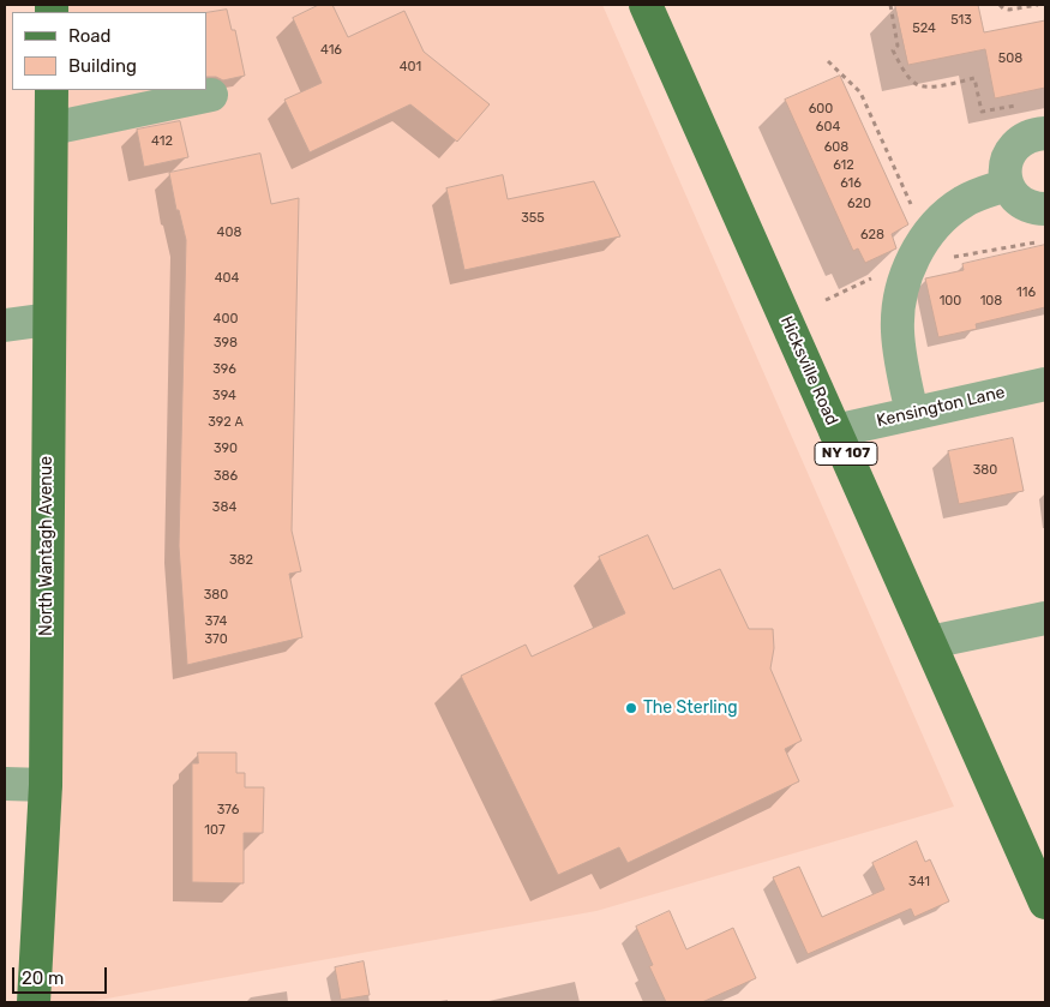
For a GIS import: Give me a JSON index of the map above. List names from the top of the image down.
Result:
{
  "streets": {
    "main road": ["Hicksville Road", "NY 107", "North Wantagh Avenue"],
    "street": ["Kensington Lane"]
  },
  "crossings": [
    ["Hicksville Road", "Kensington Lane"]
  ],
  "places": ["The Sterling"],
  "house_numbers": [
    "513",
    "524",
    "416",
    "508",
    "401",
    "600",
    "604",
    "412",
    "608",
    "612",
    "616",
    "620",
    "355",
    "408",
    "628",
    "404",
    "116",
    "100",
    "108",
    "400",
    "398",
    "396",
    "394",
    "392 A",
    "390",
    "380",
    "386",
    "384",
    "382",
    "380",
    "374",
    "370",
    "376",
    "107",
    "341"
  ],
  "legend": ["Road", "Building"],
  "scale_bar": "20 m"
}
